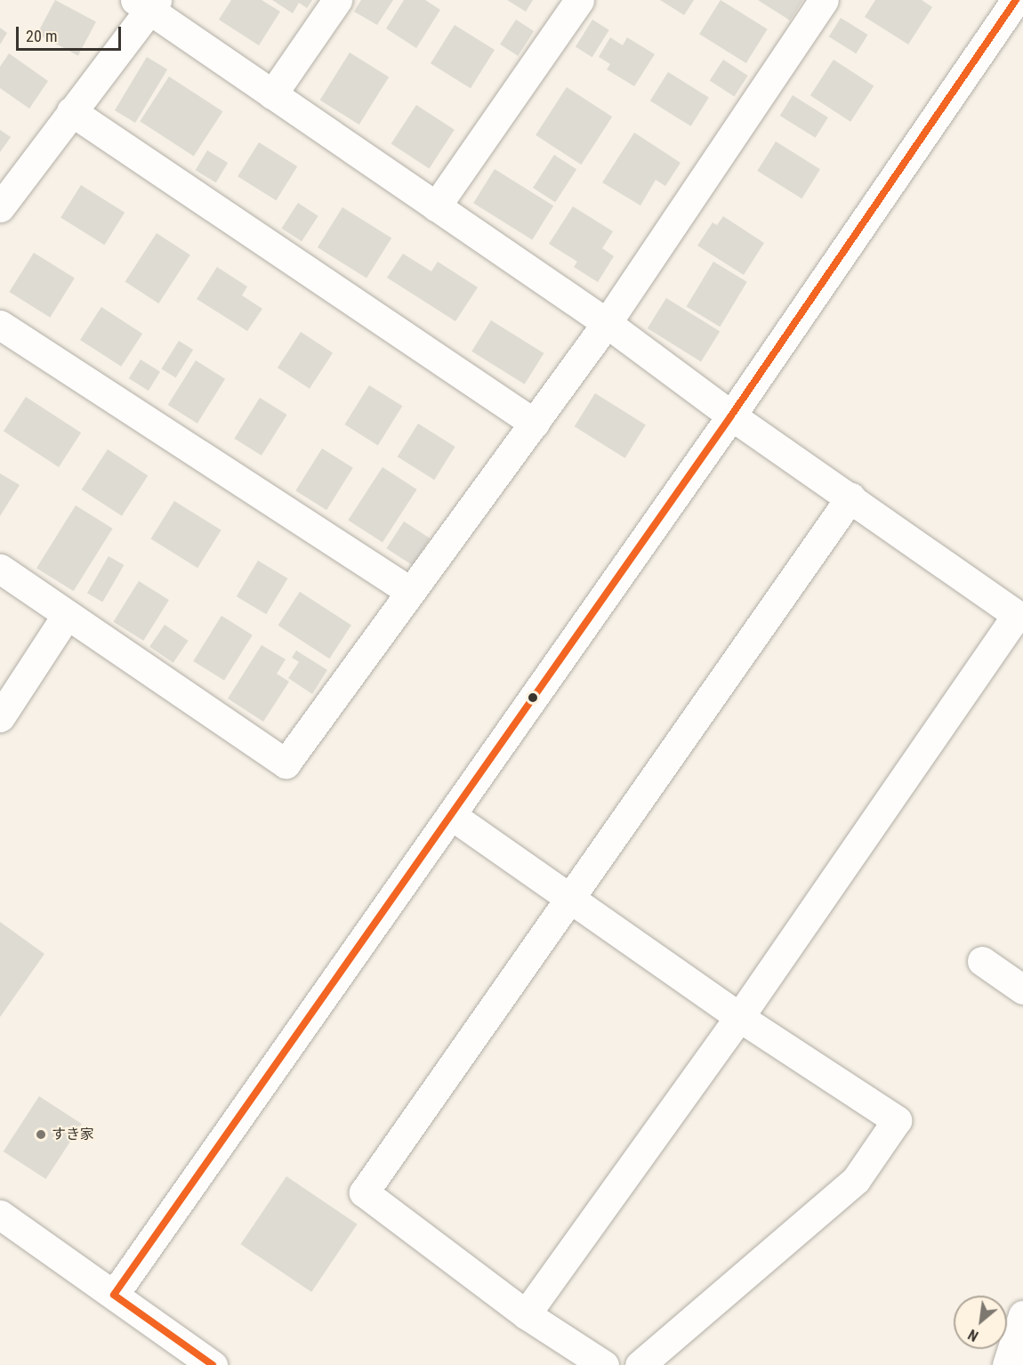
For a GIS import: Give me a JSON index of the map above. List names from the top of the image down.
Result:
{
  "places": ["すき家"],
  "scale_bar": "20 m",
  "north": "bottom left"
}
